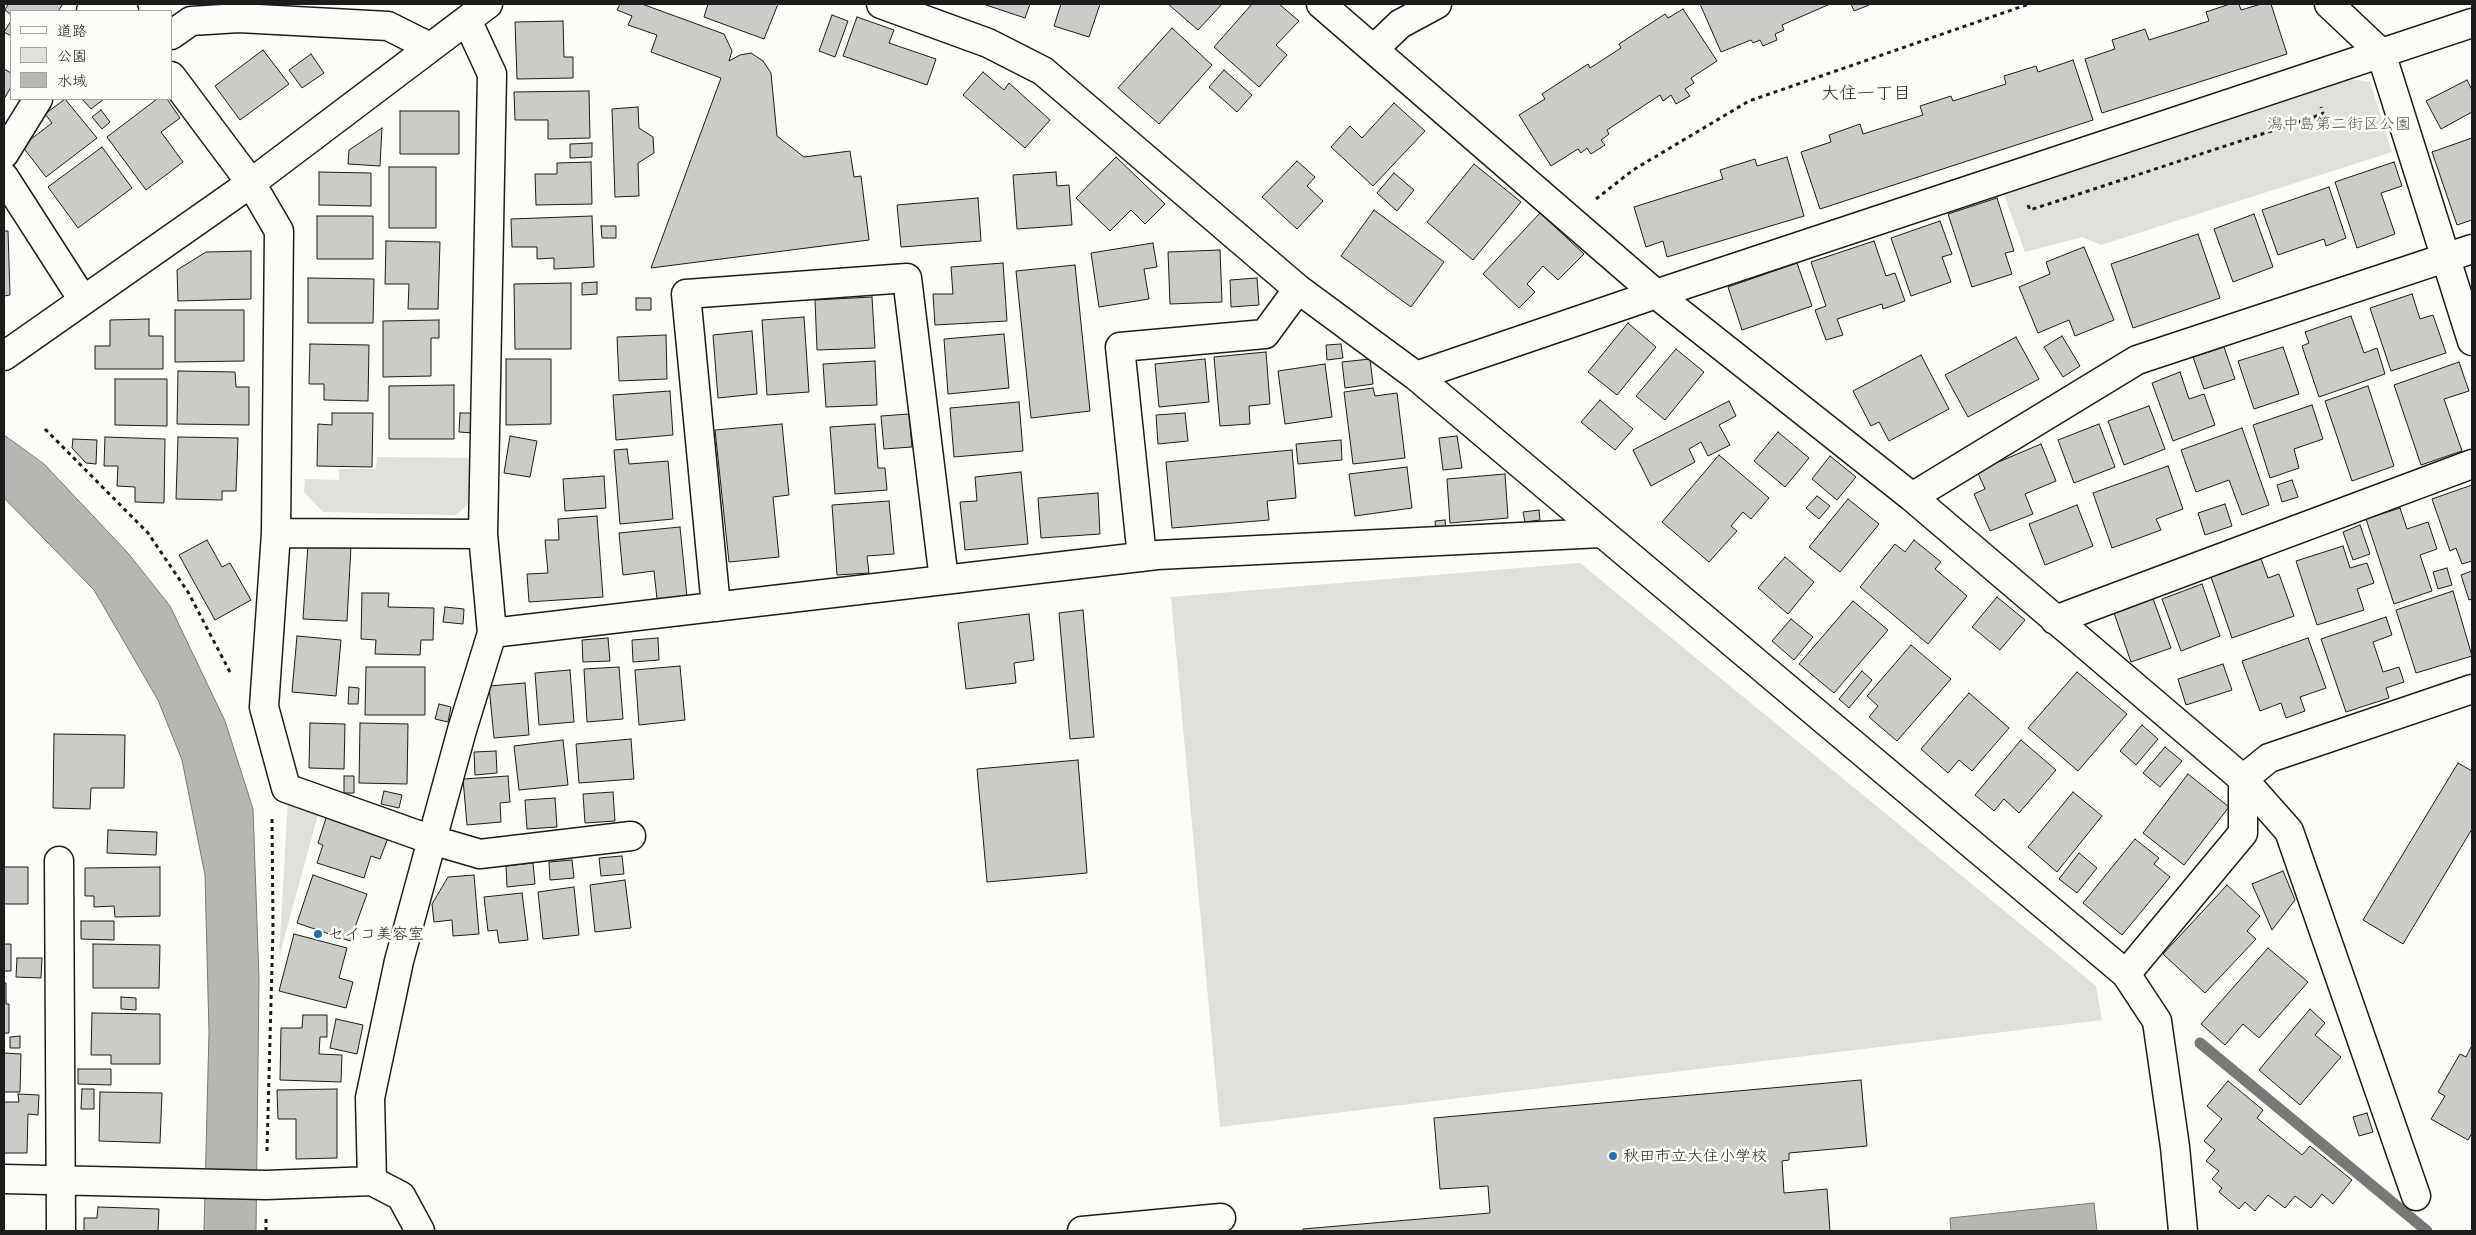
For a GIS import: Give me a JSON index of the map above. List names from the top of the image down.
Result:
{
  "districts": ["大住一丁目"],
  "parks": ["潟中島第二街区公園"],
  "places": ["セイコ美容室", "秋田市立大住小学校"],
  "legend": ["道路", "公園", "水域"]
}
